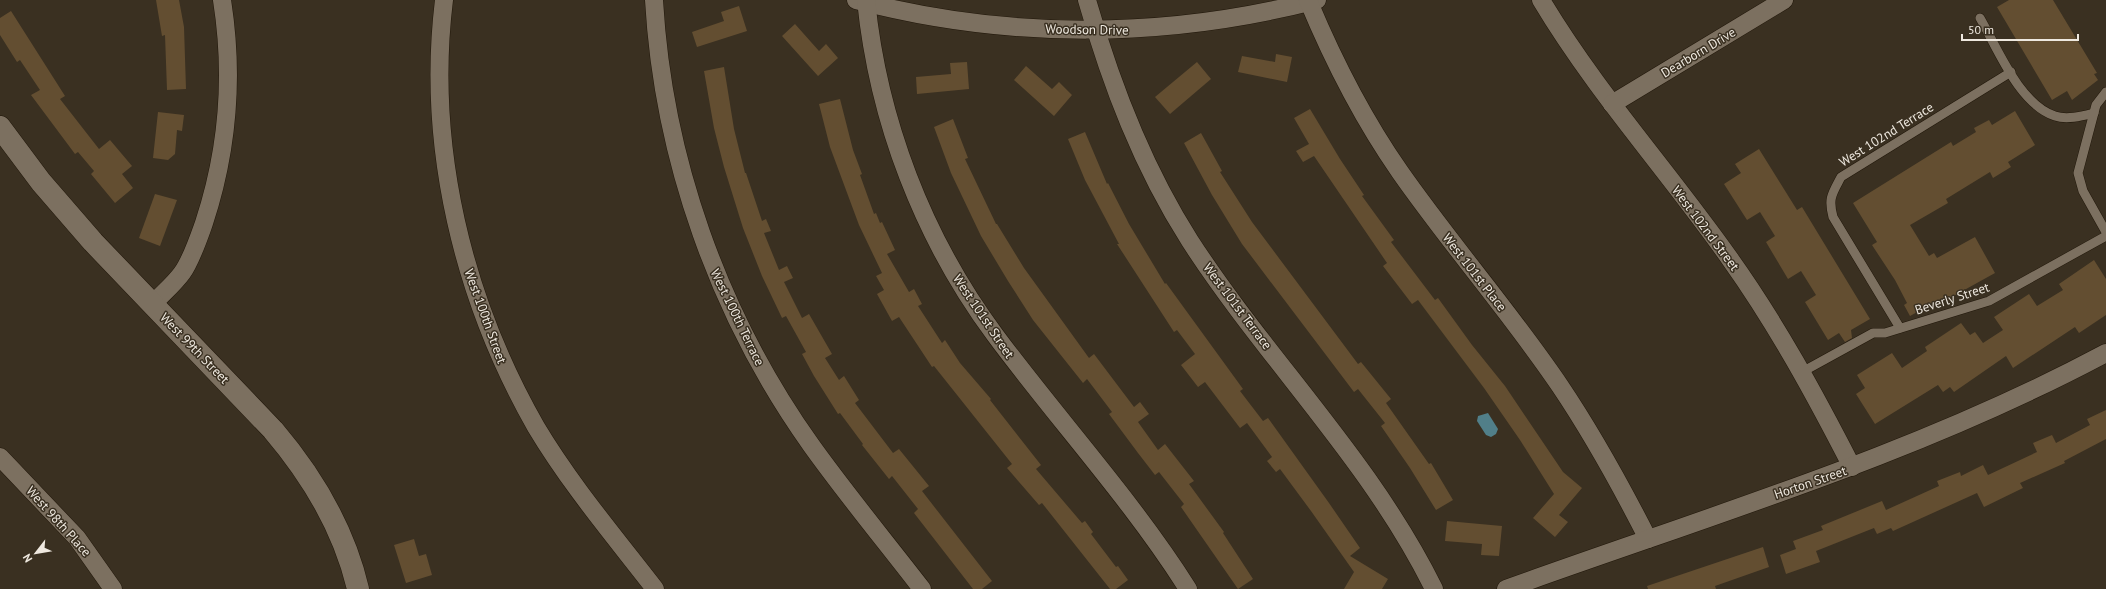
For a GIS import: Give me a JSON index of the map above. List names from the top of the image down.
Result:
{
  "streets": {
    "street": [
      "Woodson Drive",
      "Dearborn Drive",
      "West 102nd Street",
      "West 101st Place",
      "West 101st Terrace",
      "West 100th Street",
      "West 101st Street",
      "West 100th Terrace",
      "West 99th Street",
      "Horton Street",
      "West 98th Place"
    ],
    "lane": ["West 102nd Terrace", "Beverly Street"]
  },
  "crossings": [
    ["Woodson Drive", "West 101st Place"],
    ["Woodson Drive", "West 101st Terrace"],
    ["Woodson Drive", "West 101st Street"],
    ["Dearborn Drive", "West 102nd Street"],
    ["West 102nd Terrace", "Beverly Street"],
    ["West 102nd Street", "Beverly Street"],
    ["West 102nd Street", "Horton Street"],
    ["West 101st Place", "Horton Street"]
  ],
  "scale_bar": "50 m",
  "north": "bottom left"
}
